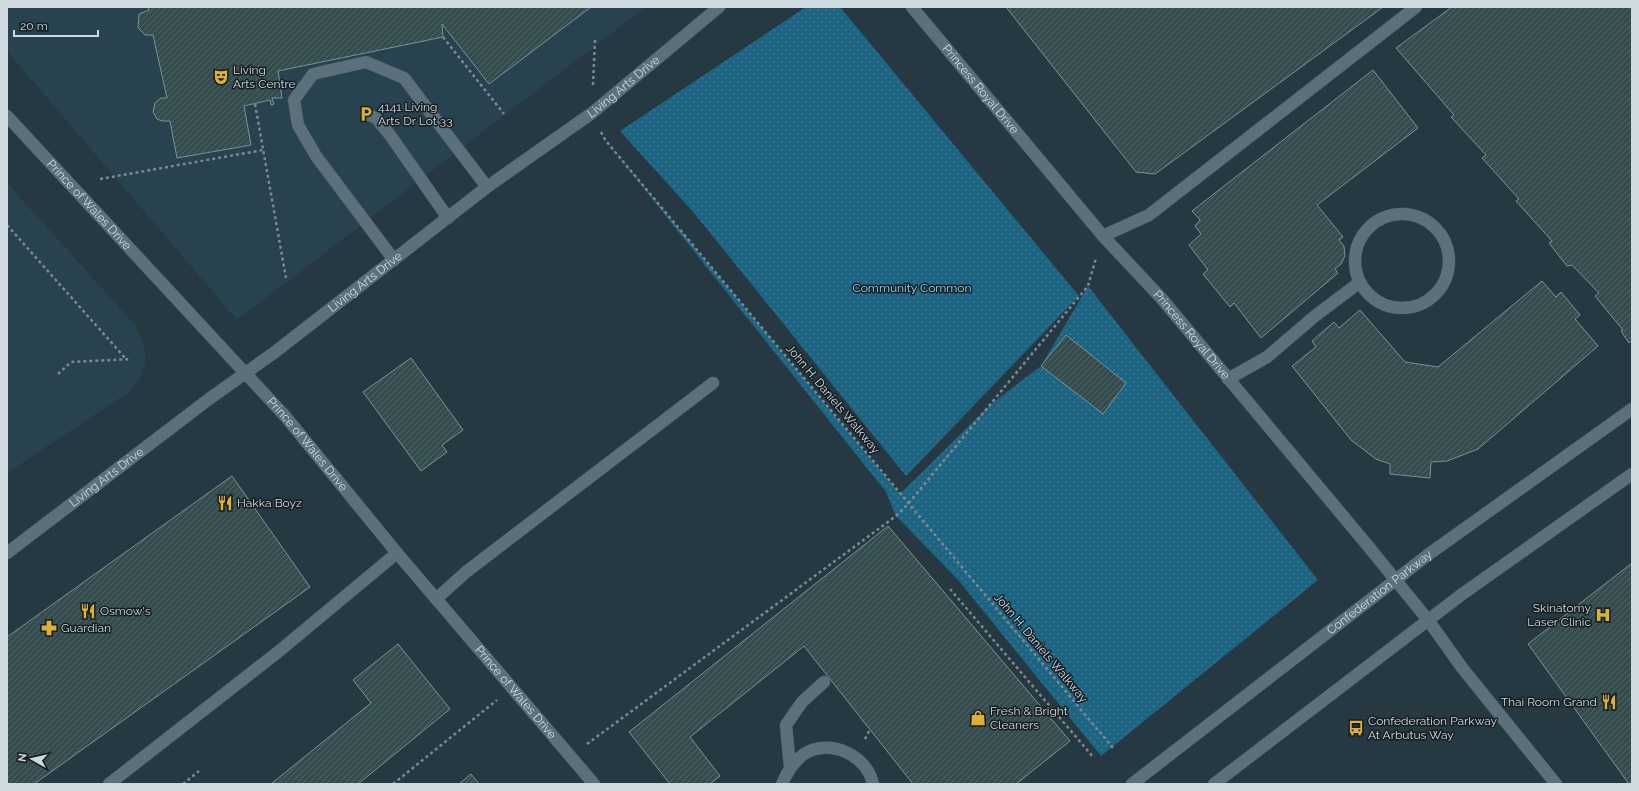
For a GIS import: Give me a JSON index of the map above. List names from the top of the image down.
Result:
{
  "streets": {
    "street": [
      "Living Arts Drive",
      "Princess Royal Drive",
      "Prince of Wales Drive",
      "Confederation Parkway"
    ],
    "path": ["John H. Daniels Walkway"]
  },
  "crossings": [
    ["Living Arts Drive", "Prince of Wales Drive"],
    ["Living Arts Drive", "John H. Daniels Walkway"],
    ["Princess Royal Drive", "Confederation Parkway"]
  ],
  "parks": ["Community Common"],
  "places": {
    "theatre": ["Living Arts Centre"],
    "parking": ["4141 Living Arts Dr Lot 33"],
    "restaurant": ["Hakka Boyz", "Osmow's", "Thai Room Grand"],
    "hospital": ["Skinatomy Laser Clinic"],
    "pharmacy": ["Guardian"],
    "shop": ["Fresh & Bright Cleaners"],
    "bus stop": ["Confederation Parkway At Arbutus Way"]
  },
  "scale_bar": "20 m",
  "north": "left"
}
